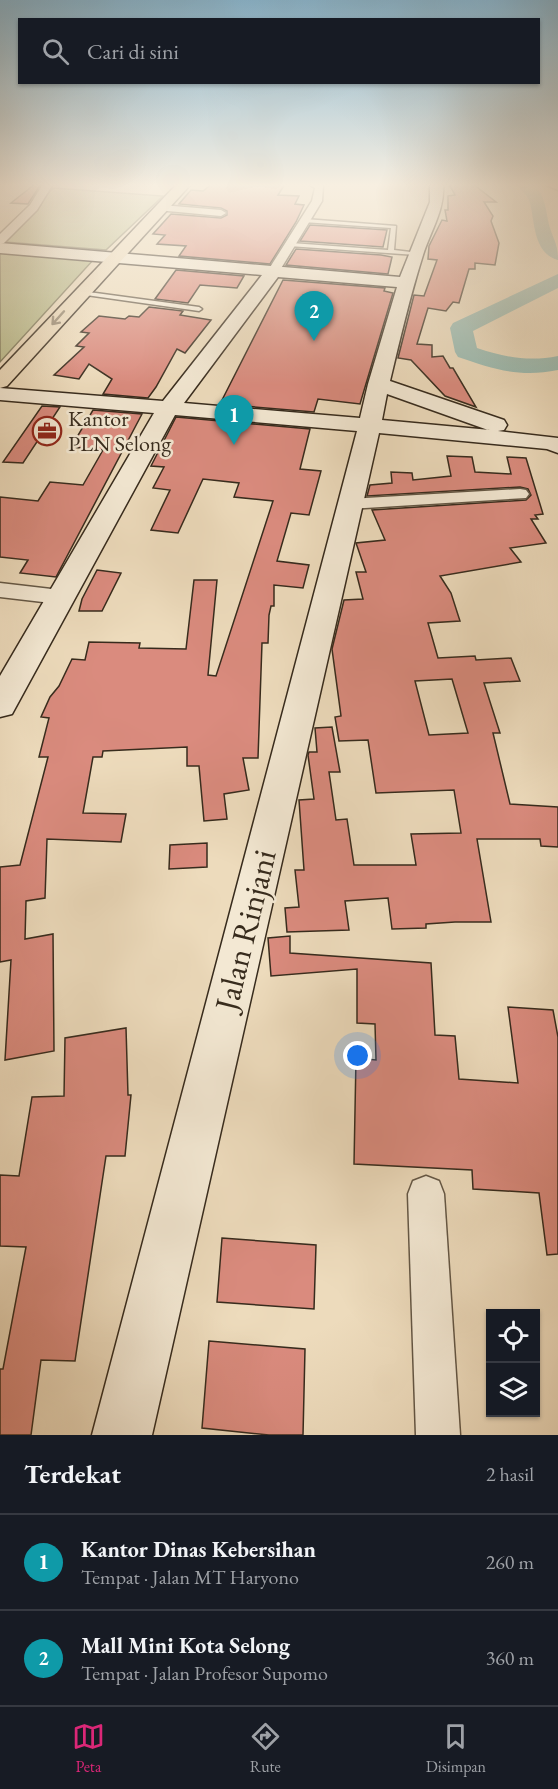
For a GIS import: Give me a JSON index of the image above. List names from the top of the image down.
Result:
{
  "streets": {
    "street": ["Jalan Rinjani"]
  },
  "places": {
    "office": ["Kantor PLN Selong"]
  },
  "page": {
    "search": "Cari di sini",
    "pins": ["2", "1"],
    "heading": ["Terdekat", "2 hasil"],
    "list": [
      {
        "mark": "1",
        "name": "Kantor Dinas Kebersihan",
        "note": "Tempat · Jalan MT Haryono",
        "value": "260 m"
      },
      {
        "mark": "2",
        "name": "Mall Mini Kota Selong",
        "note": "Tempat · Jalan Profesor Supomo",
        "value": "360 m"
      }
    ],
    "nav": ["Peta", "Rute", "Disimpan"]
  }
}
